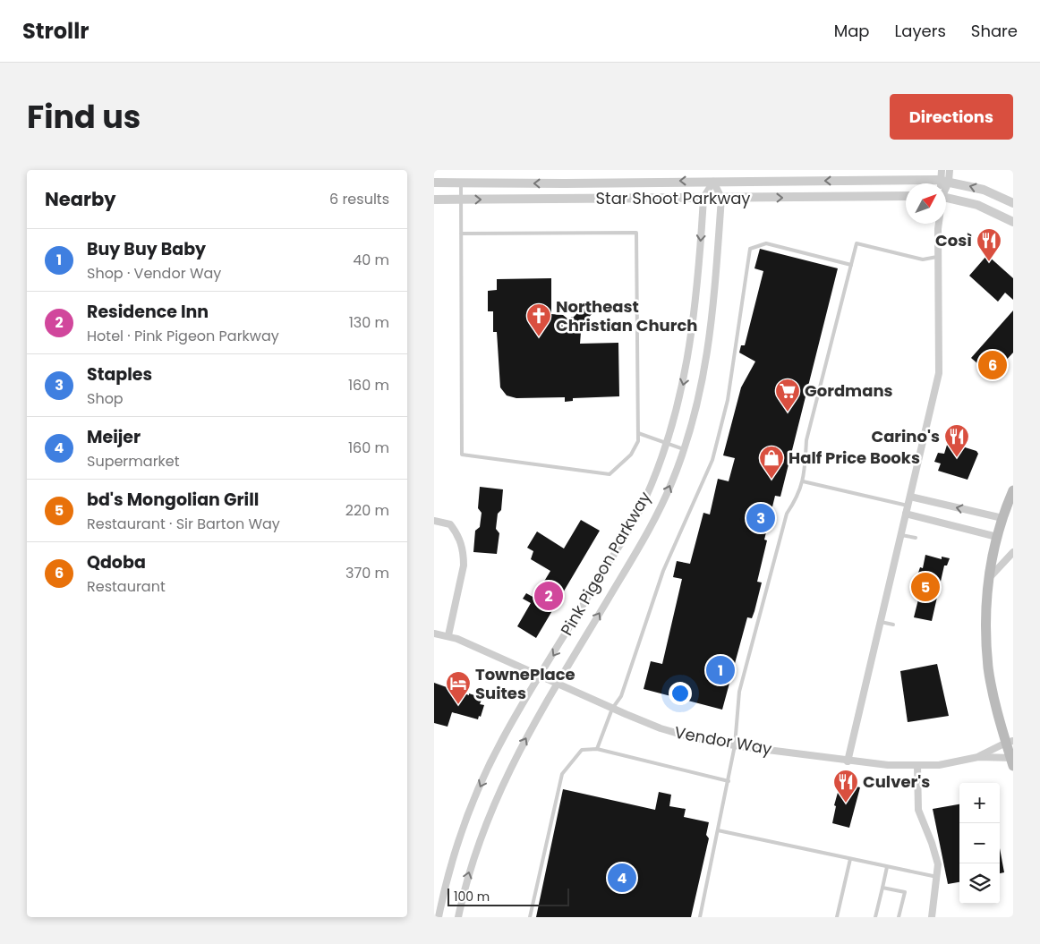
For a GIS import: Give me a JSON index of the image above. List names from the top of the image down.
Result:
{
  "streets": {
    "street": ["Star Shoot Parkway", "Pink Pigeon Parkway", "Vendor Way"]
  },
  "crossings": [
    ["Star Shoot Parkway", "Pink Pigeon Parkway"],
    ["Pink Pigeon Parkway", "Vendor Way"]
  ],
  "places": {
    "restaurant": ["Così", "Carino's", "Culver's"],
    "church": ["Northeast Christian Church"],
    "supermarket": ["Gordmans"],
    "shop": ["Half Price Books"],
    "hotel": ["TownePlace Suites"]
  },
  "scale_bar": "100 m",
  "north": "top right",
  "page": {
    "header": "Strollr",
    "nav": ["Map", "Layers", "Share"],
    "title": "Find us",
    "buttons": "Directions",
    "heading": ["Nearby", "6 results"],
    "list": [
      {
        "mark": "1",
        "name": "Buy Buy Baby",
        "note": "Shop · Vendor Way",
        "value": "40 m"
      },
      {
        "mark": "2",
        "name": "Residence Inn",
        "note": "Hotel · Pink Pigeon Parkway",
        "value": "130 m"
      },
      {
        "mark": "3",
        "name": "Staples",
        "note": "Shop",
        "value": "160 m"
      },
      {
        "mark": "4",
        "name": "Meijer",
        "note": "Supermarket",
        "value": "160 m"
      },
      {
        "mark": "5",
        "name": "bd's Mongolian Grill",
        "note": "Restaurant · Sir Barton Way",
        "value": "220 m"
      },
      {
        "mark": "6",
        "name": "Qdoba",
        "note": "Restaurant",
        "value": "370 m"
      }
    ],
    "pins": [
      "6",
      "3",
      "5",
      "2",
      "1",
      "4"
    ],
    "map_buttons": ["+", "−"],
    "scale": "100 m"
  }
}
